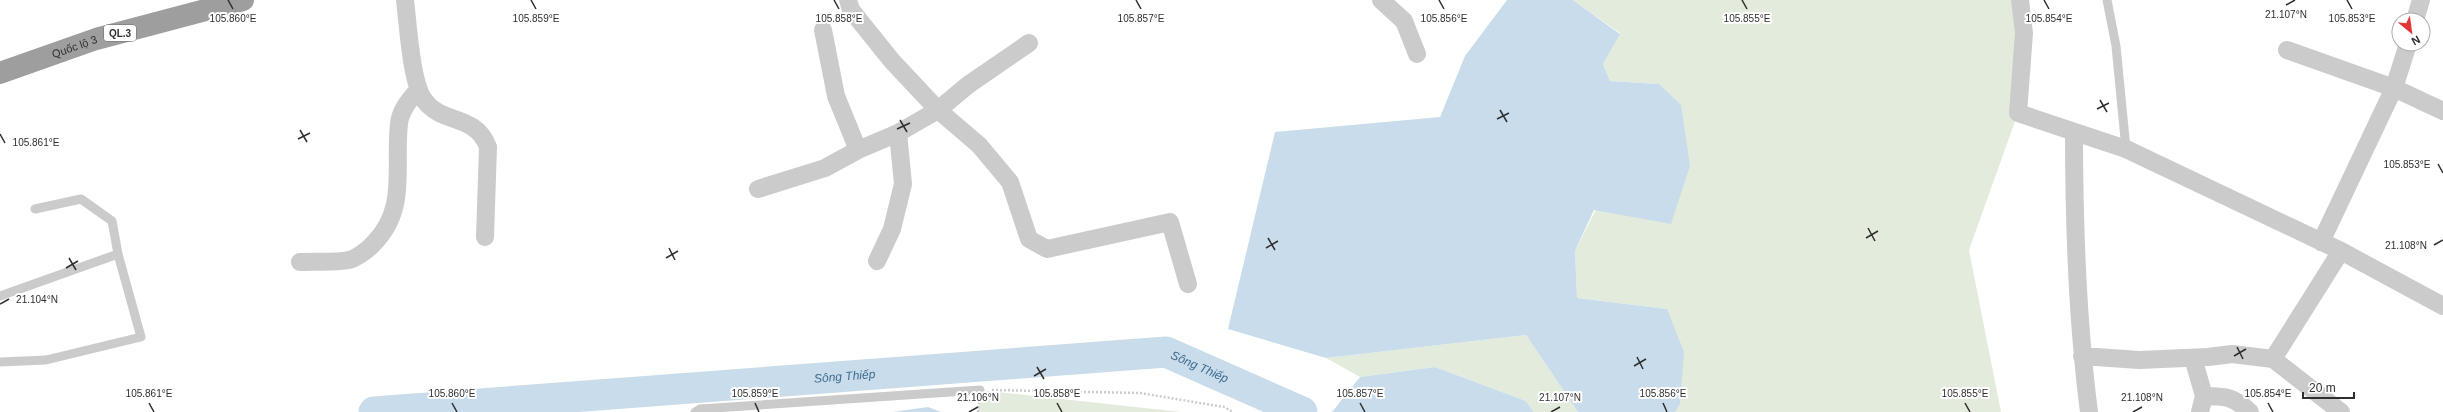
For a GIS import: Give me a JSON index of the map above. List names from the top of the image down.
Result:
{
  "streets": {
    "highway": ["QL.3", "Quốc lộ 3"]
  },
  "water": ["Sông Thiếp"],
  "scale_bar": "20 m",
  "north": "bottom right",
  "coordinates": [
    "21.107°N",
    "105.860°E",
    "105.859°E",
    "105.858°E",
    "105.857°E",
    "105.856°E",
    "105.855°E",
    "105.854°E",
    "105.853°E",
    "105.861°E",
    "21.108°N",
    "21.104°N",
    "21.106°N"
  ]
}
